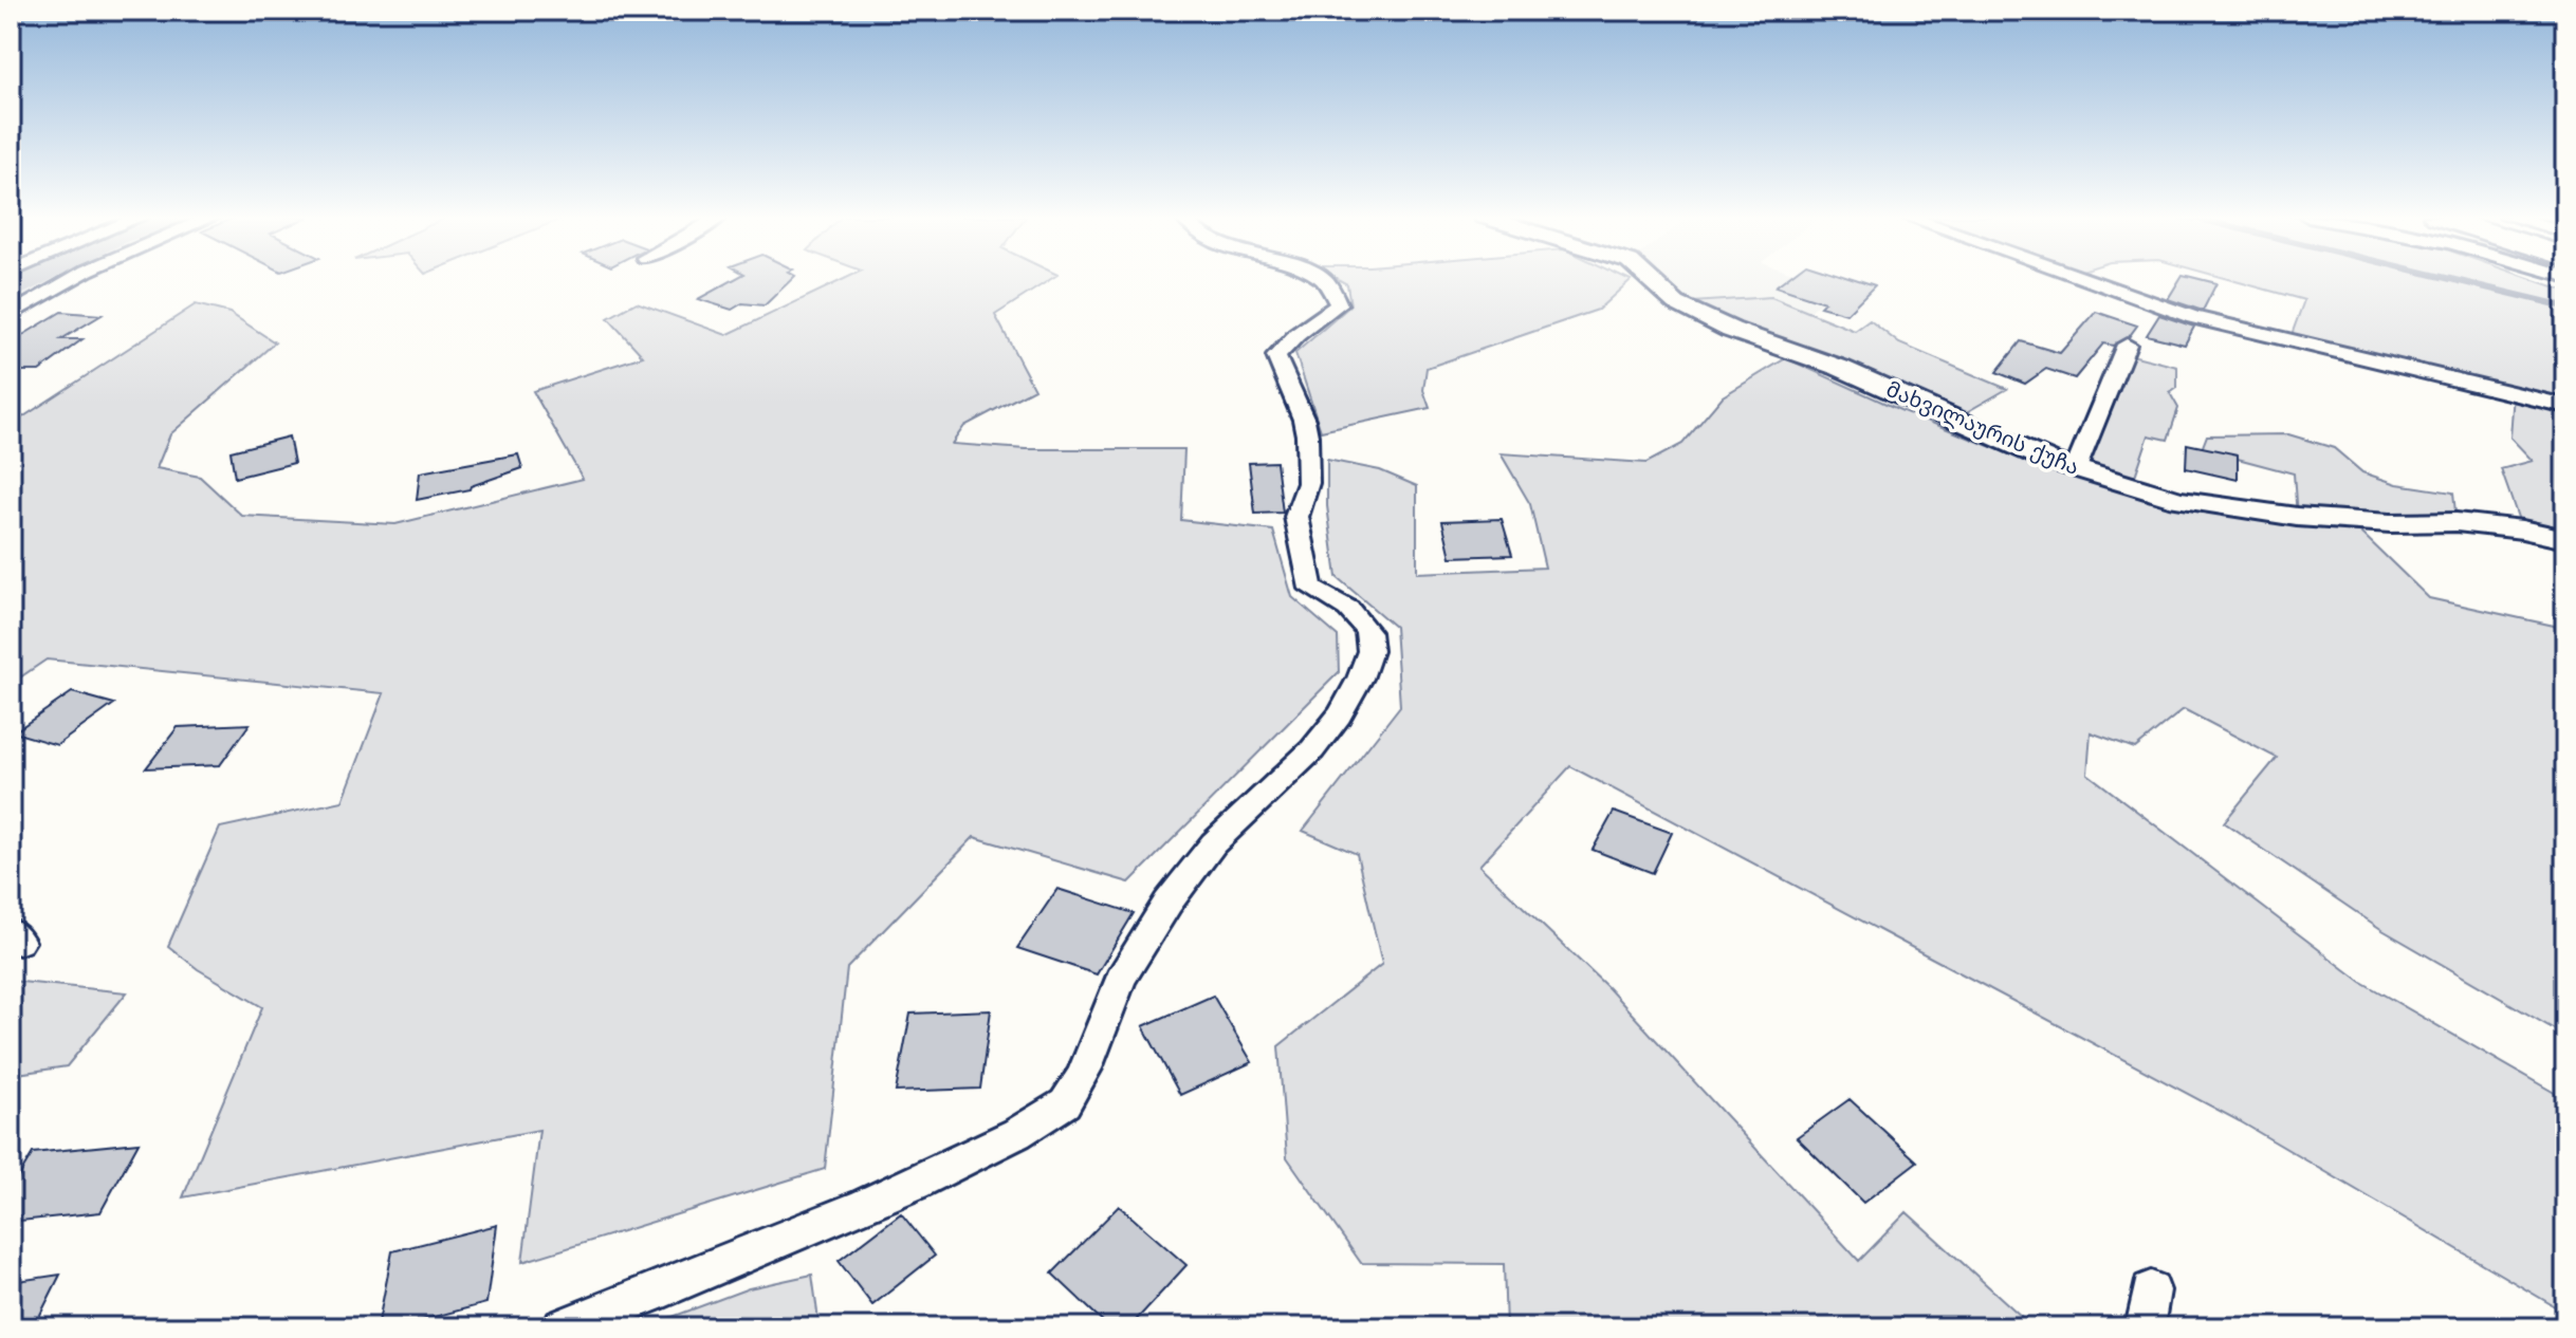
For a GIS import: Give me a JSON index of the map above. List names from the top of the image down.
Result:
{
  "streets": {
    "street": ["მახვილაურის ქუჩა"]
  }
}
